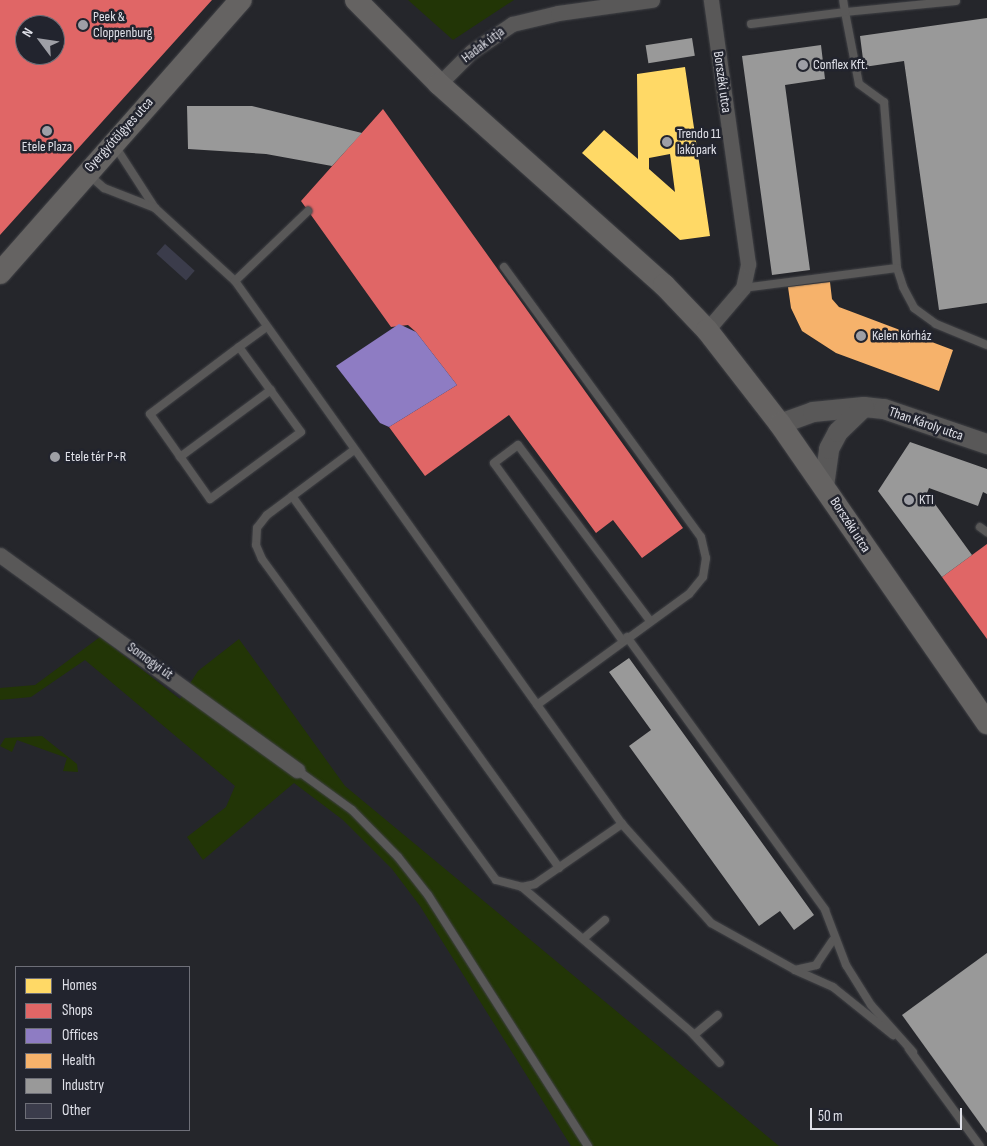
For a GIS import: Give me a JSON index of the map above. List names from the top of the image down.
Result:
{
  "streets": {
    "main road": ["Borszéki utca", "Gyergyótölgyes utca"],
    "street": ["Hadak útja", "Than Károly utca", "Somogyi út"]
  },
  "crossings": [
    ["Hadak útja", "Borszéki utca"],
    ["Borszéki utca", "Than Károly utca"]
  ],
  "places": [
    "Peek & Cloppenburg",
    "Conflex Kft.",
    "Etele Plaza",
    "Trendo 11 lakópark",
    "Kelen kórház",
    "Etele tér P+R",
    "KTI"
  ],
  "legend": [
    "Homes",
    "Shops",
    "Offices",
    "Health",
    "Industry",
    "Other"
  ],
  "scale_bar": "50 m",
  "north": "top left"
}
